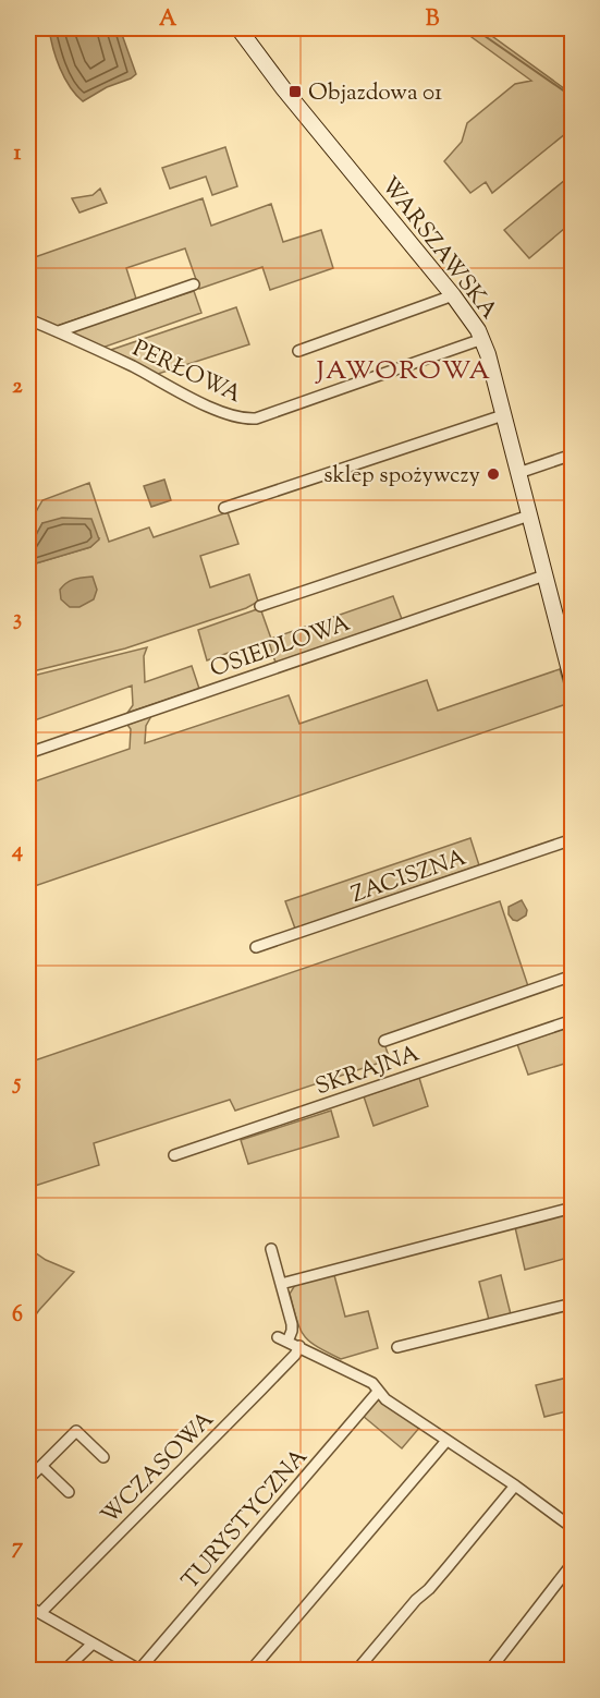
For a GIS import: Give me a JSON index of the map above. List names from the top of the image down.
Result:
{
  "streets": {
    "street": [
      "WARSZAWSKA",
      "PERŁOWA",
      "OSIEDLOWA",
      "ZACISZNA",
      "SKRAJNA",
      "WCZASOWA",
      "TURYSTYCZNA"
    ]
  },
  "crossings": [
    ["WARSZAWSKA", "PERŁOWA"],
    ["WARSZAWSKA", "OSIEDLOWA"]
  ],
  "districts": ["JAWOROWA"],
  "places": {
    "transit": ["Objazdowa 01"],
    "other": ["sklep spożywczy"]
  },
  "grid": {
    "columns": ["A", "B"],
    "rows": [
      "1",
      "2",
      "3",
      "4",
      "5",
      "6",
      "7"
    ]
  }
}
